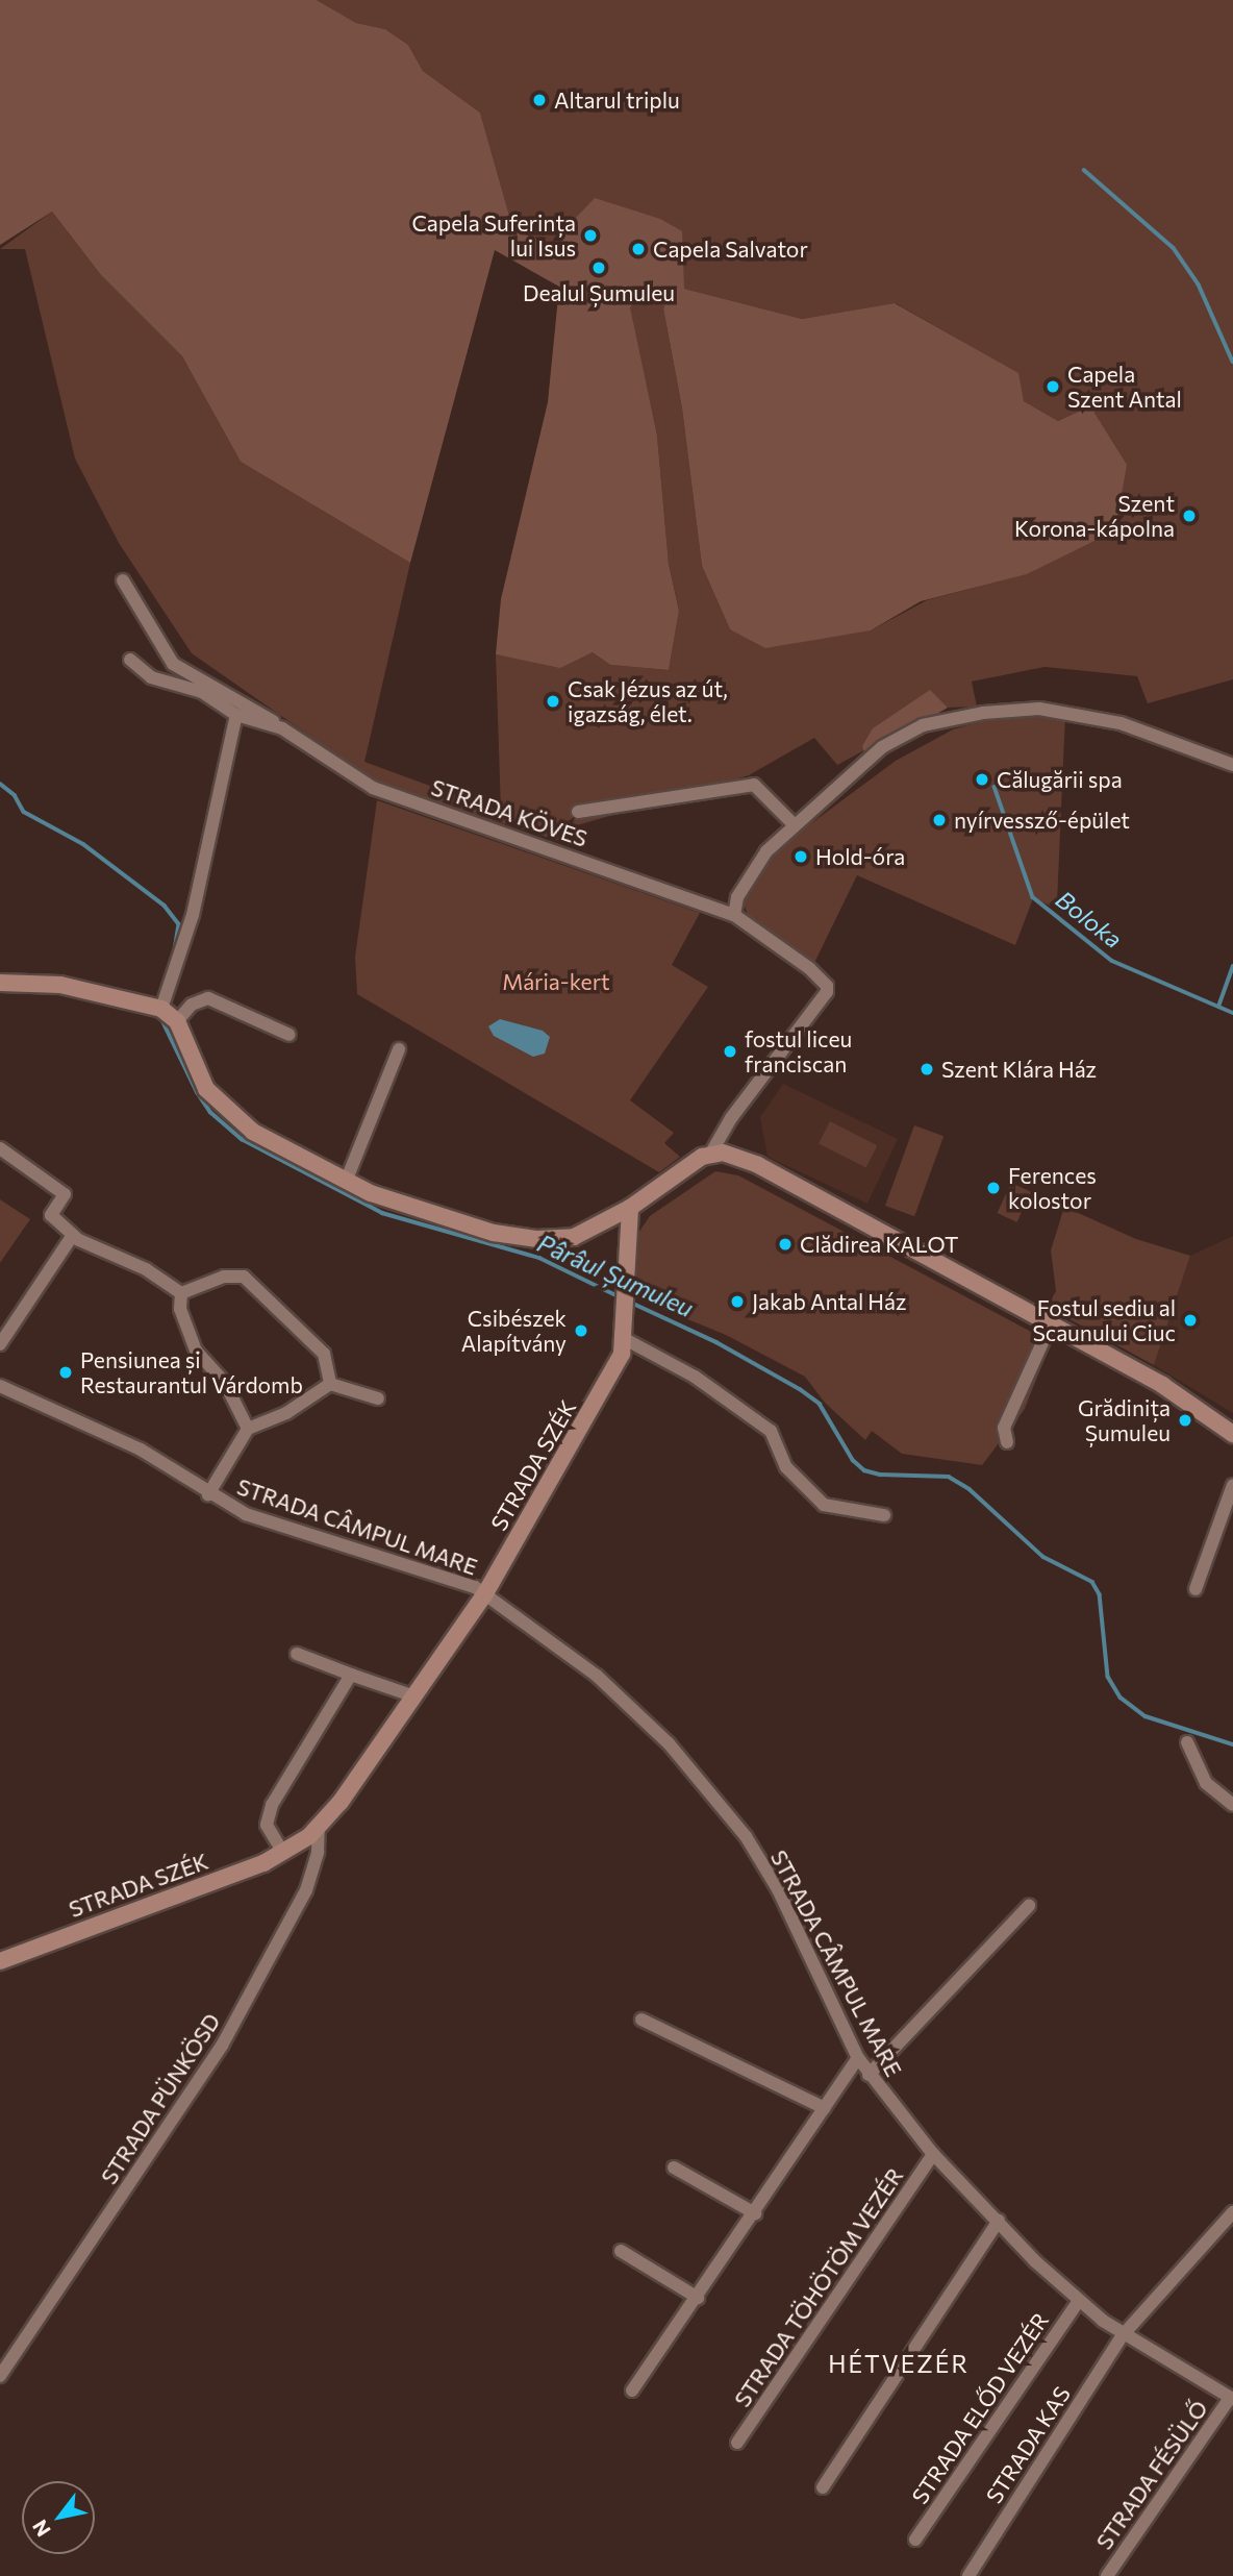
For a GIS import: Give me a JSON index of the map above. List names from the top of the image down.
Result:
{
  "streets": {
    "street": [
      "STRADA KÖVES",
      "STRADA SZÉK",
      "STRADA CÂMPUL MARE",
      "STRADA PÜNKÖSD",
      "STRADA TÖHÖTÖM VEZÉR",
      "STRADA ELŐD VEZÉR",
      "STRADA KAS",
      "STRADA FÉSÜLŐ"
    ]
  },
  "crossings": [
    ["STRADA SZÉK", "STRADA CÂMPUL MARE"],
    ["STRADA SZÉK", "STRADA PÜNKÖSD"],
    ["STRADA CÂMPUL MARE", "STRADA TÖHÖTÖM VEZÉR"],
    ["STRADA CÂMPUL MARE", "STRADA ELŐD VEZÉR"],
    ["STRADA CÂMPUL MARE", "STRADA KAS"],
    ["STRADA CÂMPUL MARE", "STRADA FÉSÜLŐ"]
  ],
  "districts": ["HÉTVEZÉR"],
  "water": ["Boloka", "Pârâul Șumuleu"],
  "parks": ["Mária-kert"],
  "places": [
    "Altarul triplu",
    "Capela Suferința lui Isus",
    "Capela Salvator",
    "Dealul Șumuleu",
    "Capela Szent Antal",
    "Szent Korona-kápolna",
    "Csak Jézus az út, igazság, élet.",
    "Călugării spa",
    "nyírvessző-épület",
    "Hold-óra",
    "fostul liceu franciscan",
    "Szent Klára Ház",
    "Ferences kolostor",
    "Clădirea KALOT",
    "Jakab Antal Ház",
    "Fostul sediu al Scaunului Ciuc",
    "Csibészek Alapítvány",
    "Pensiunea și Restaurantul Várdomb",
    "Grădinița Șumuleu"
  ],
  "north": "bottom left"
}
